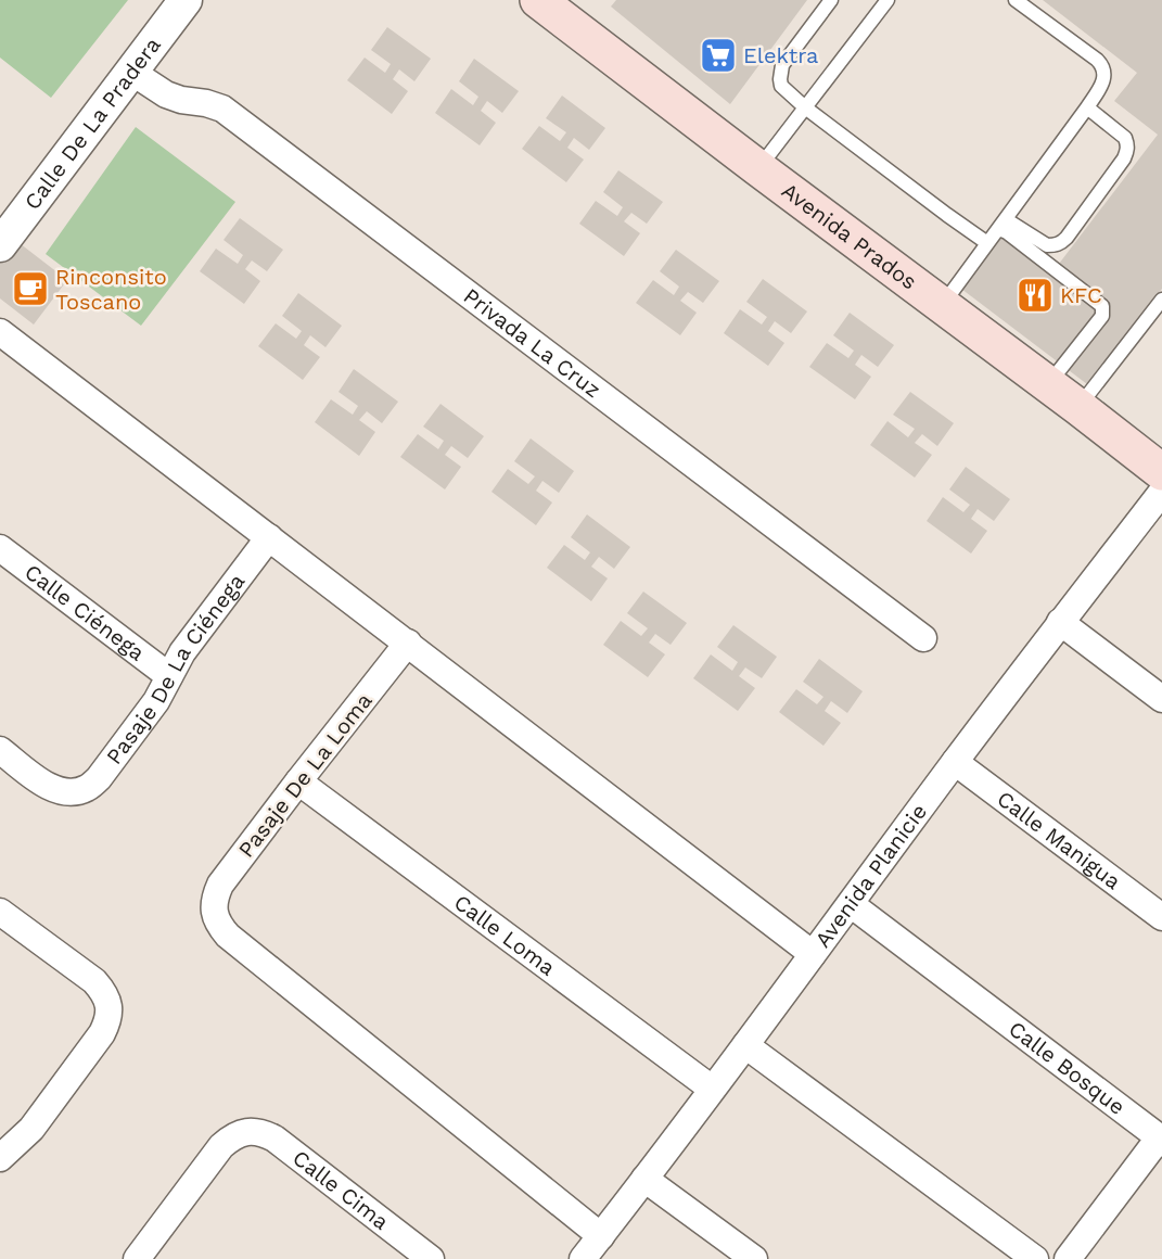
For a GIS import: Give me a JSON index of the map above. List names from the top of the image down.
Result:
{
  "streets": {
    "main road": ["Avenida Prados"],
    "street": [
      "Calle De La Pradera",
      "Privada La Cruz",
      "Calle Ciénega",
      "Pasaje De La Ciénega",
      "Pasaje De La Loma",
      "Calle Manigua",
      "Avenida Planicie",
      "Calle Loma",
      "Calle Bosque",
      "Calle Cima"
    ]
  },
  "crossings": [
    ["Calle De La Pradera", "Privada La Cruz"],
    ["Calle Ciénega", "Pasaje De La Ciénega"],
    ["Pasaje De La Loma", "Avenida Planicie"],
    ["Pasaje De La Loma", "Calle Loma"],
    ["Calle Manigua", "Avenida Planicie"],
    ["Avenida Planicie", "Calle Loma"],
    ["Avenida Planicie", "Calle Bosque"]
  ],
  "places": {
    "supermarket": ["Elektra"],
    "cafe": ["Rinconsito Toscano"],
    "restaurant": ["KFC"]
  }
}
